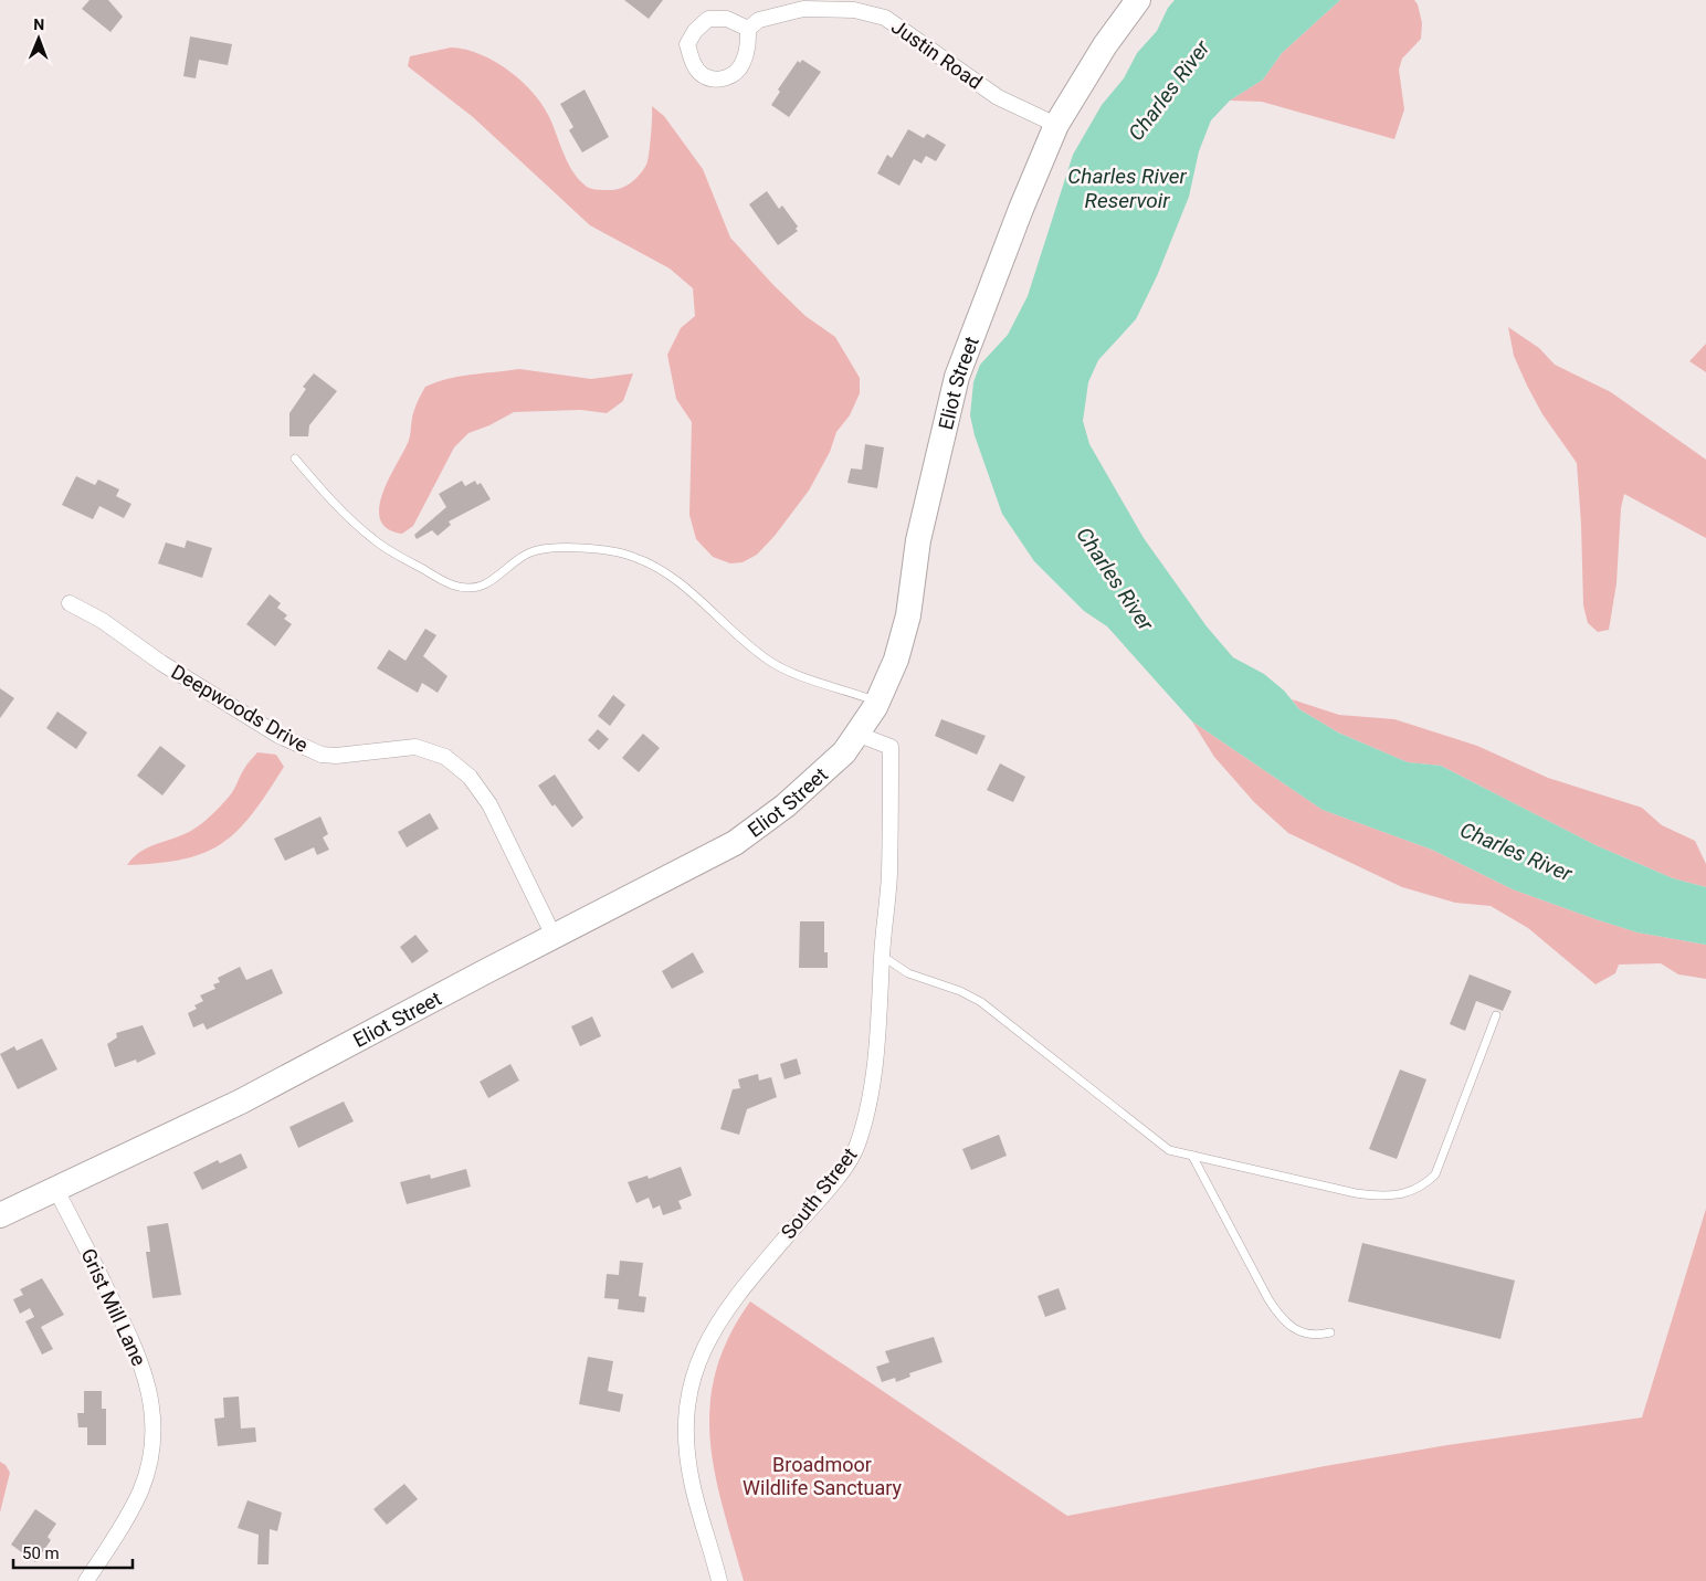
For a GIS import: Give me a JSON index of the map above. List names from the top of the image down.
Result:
{
  "streets": {
    "main road": ["Eliot Street"],
    "street": [
      "Justin Road",
      "Deepwoods Drive",
      "South Street",
      "Grist Mill Lane"
    ]
  },
  "crossings": [
    ["Justin Road", "Eliot Street"],
    ["Eliot Street", "Deepwoods Drive"],
    ["Eliot Street", "South Street"],
    ["Eliot Street", "Grist Mill Lane"]
  ],
  "water": ["Charles River", "Charles River Reservoir"],
  "parks": ["Broadmoor Wildlife Sanctuary"],
  "scale_bar": "50 m",
  "north": "top"
}
